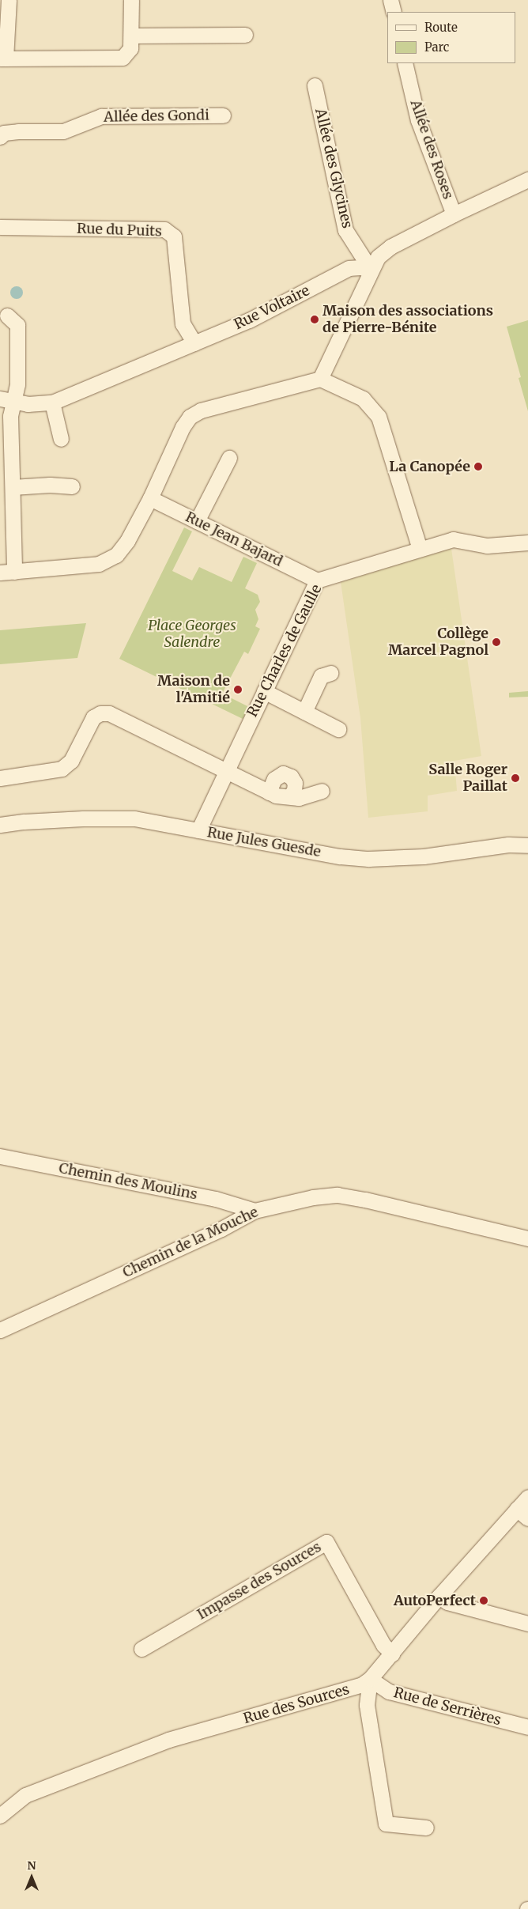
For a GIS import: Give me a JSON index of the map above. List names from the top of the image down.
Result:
{
  "streets": {
    "street": [
      "Allée des Gondi",
      "Allée des Roses",
      "Allée des Glycines",
      "Rue du Puits",
      "Rue Voltaire",
      "Rue Jean Bajard",
      "Rue Charles de Gaulle",
      "Rue Jules Guesde",
      "Chemin des Moulins",
      "Chemin de la Mouche",
      "Impasse des Sources",
      "Rue des Sources",
      "Rue de Serrières"
    ]
  },
  "crossings": [
    ["Allée des Glycines", "Rue Voltaire"],
    ["Rue du Puits", "Rue Voltaire"],
    ["Rue Jean Bajard", "Rue Charles de Gaulle"],
    ["Rue Charles de Gaulle", "Rue Jules Guesde"],
    ["Chemin des Moulins", "Chemin de la Mouche"],
    ["Impasse des Sources", "Rue des Sources"],
    ["Rue des Sources", "Rue de Serrières"]
  ],
  "parks": ["Place Georges Salendre"],
  "places": [
    "Maison des associations de Pierre-Bénite",
    "La Canopée",
    "Collège Marcel Pagnol",
    "Maison de l'Amitié",
    "Salle Roger Paillat",
    "AutoPerfect"
  ],
  "legend": ["Route", "Parc"],
  "north": "top"
}
